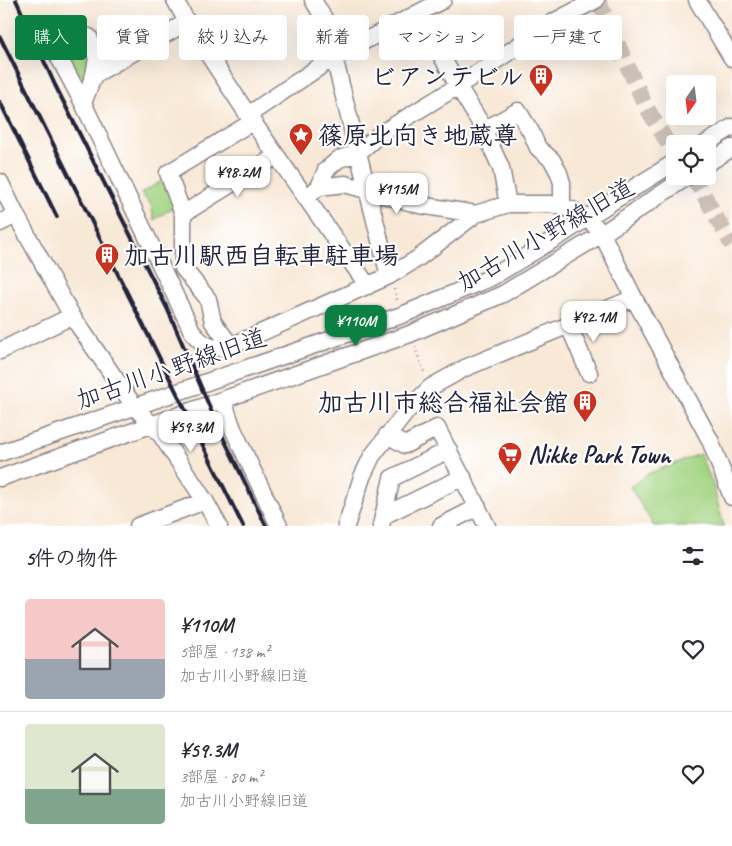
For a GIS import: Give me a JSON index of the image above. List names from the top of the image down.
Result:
{
  "streets": {
    "street": ["加古川小野線旧道"]
  },
  "places": {
    "building": ["ビアンテビル", "加古川駅西自転車駐車場", "加古川市総合福祉会館"],
    "place": ["篠原北向き地蔵尊"],
    "supermarket": ["Nikke Park Town"]
  },
  "north": "bottom",
  "page": {
    "chip": [
      "購入",
      "賃貸",
      "絞り込み",
      "新着",
      "マンション",
      "一戸建て"
    ],
    "price": [
      "¥98.2M",
      "¥115M",
      "¥92.1M",
      "¥110M",
      "¥59.3M"
    ],
    "heading": "5件の物件",
    "list": [
      {
        "name": "¥110M",
        "note": "5部屋 · 138 m² · 加古川小野線旧道"
      },
      {
        "name": "¥59.3M",
        "note": "3部屋 · 80 m² · 加古川小野線旧道"
      }
    ]
  }
}
